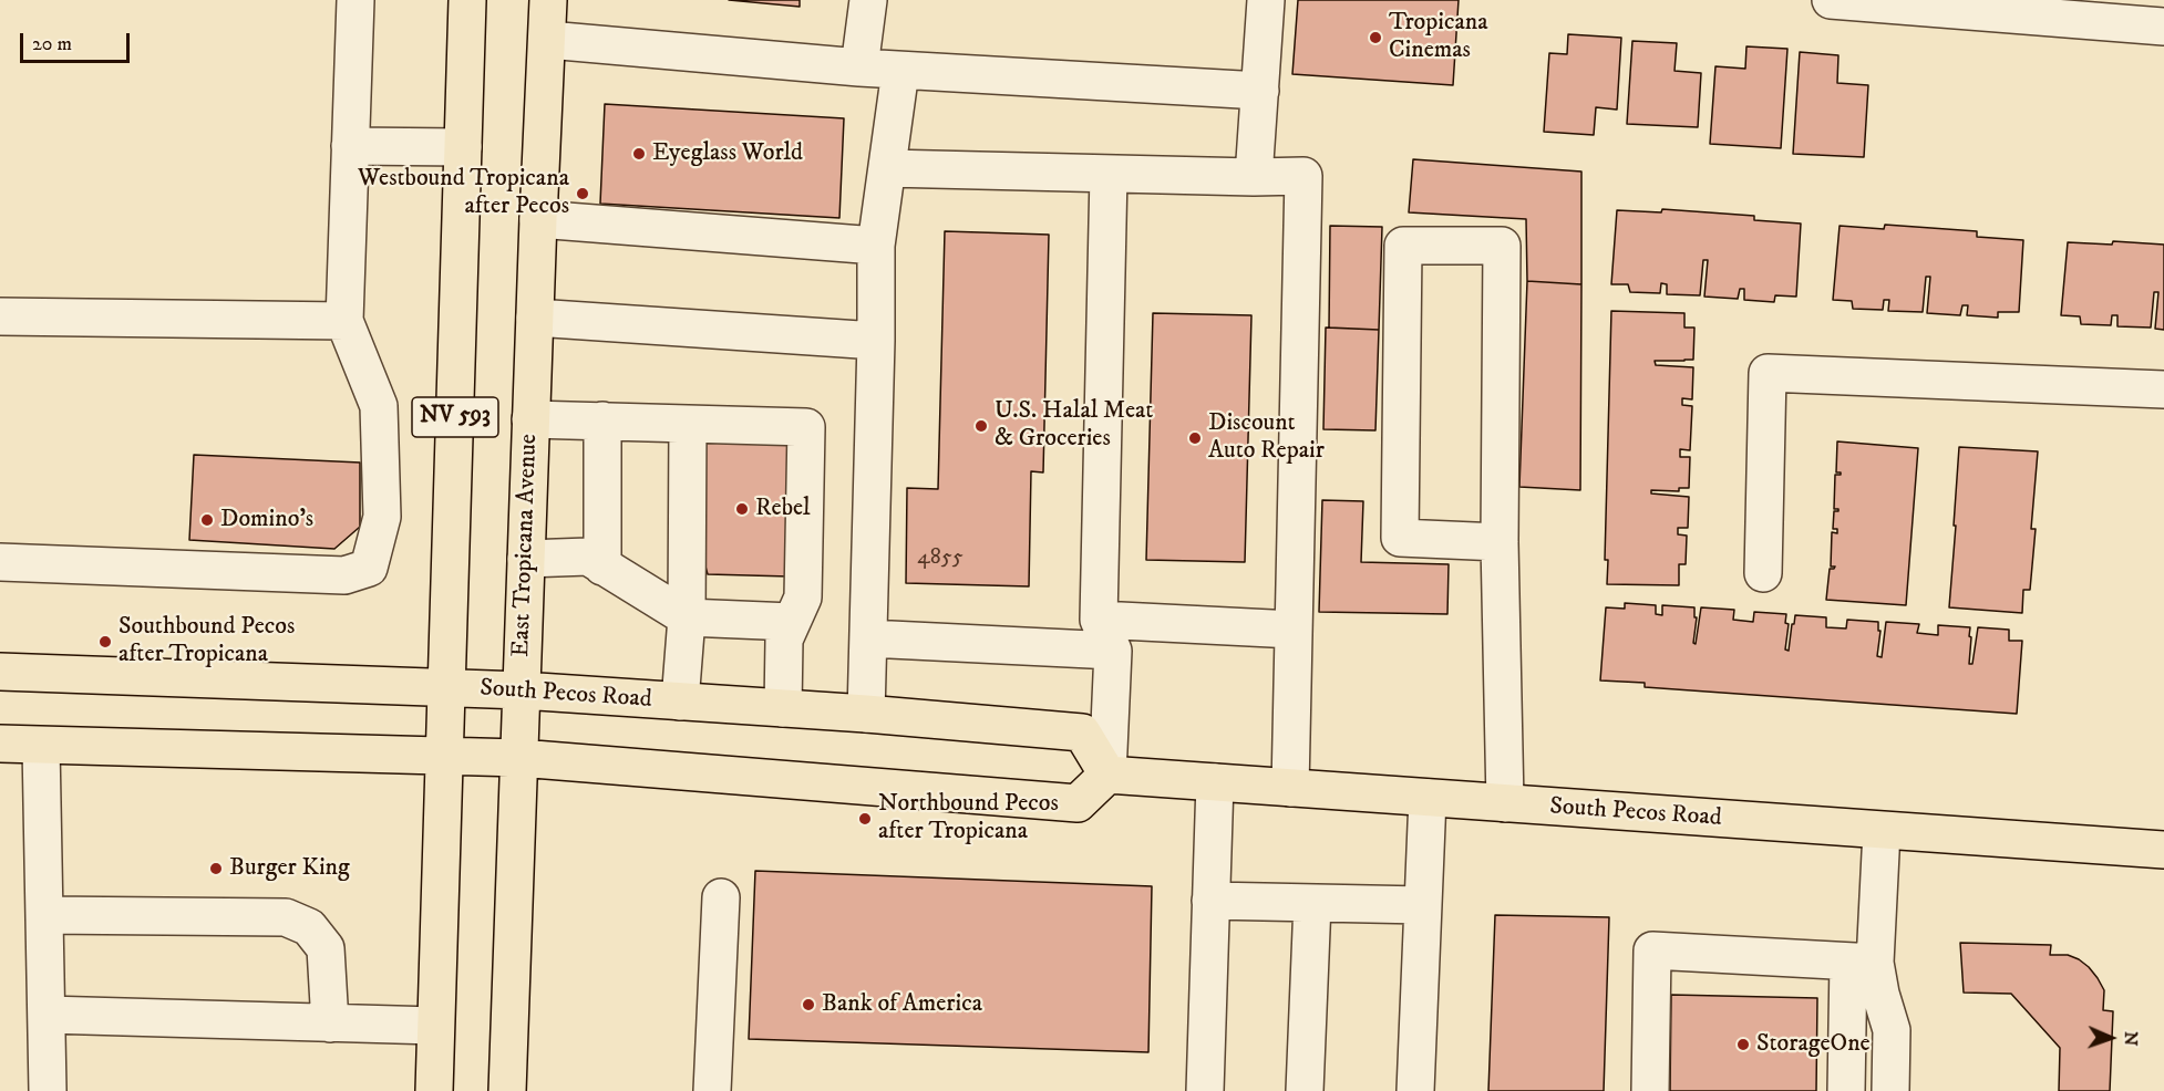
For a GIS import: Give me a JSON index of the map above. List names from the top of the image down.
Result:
{
  "streets": {
    "main road": ["NV 593", "East Tropicana Avenue", "South Pecos Road"]
  },
  "crossings": [
    ["NV 593", "South Pecos Road"],
    ["East Tropicana Avenue", "South Pecos Road"]
  ],
  "places": [
    "Tropicana Cinemas",
    "Eyeglass World",
    "Westbound Tropicana after Pecos",
    "U.S. Halal Meat & Groceries",
    "Discount Auto Repair",
    "Rebel",
    "Domino's",
    "Southbound Pecos after Tropicana",
    "Northbound Pecos after Tropicana",
    "Burger King",
    "Bank of America",
    "StorageOne"
  ],
  "house_numbers": ["4855"],
  "scale_bar": "20 m",
  "north": "right"
}
